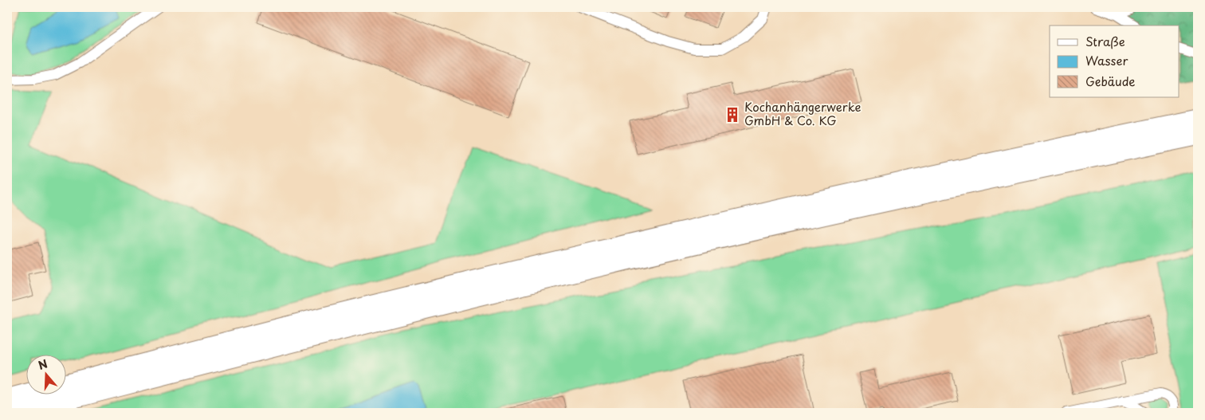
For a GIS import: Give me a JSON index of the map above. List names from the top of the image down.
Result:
{
  "places": {
    "building": ["Kochanhängerwerke GmbH & Co. KG"]
  },
  "legend": ["Straße", "Wasser", "Gebäude"],
  "north": "top"
}
